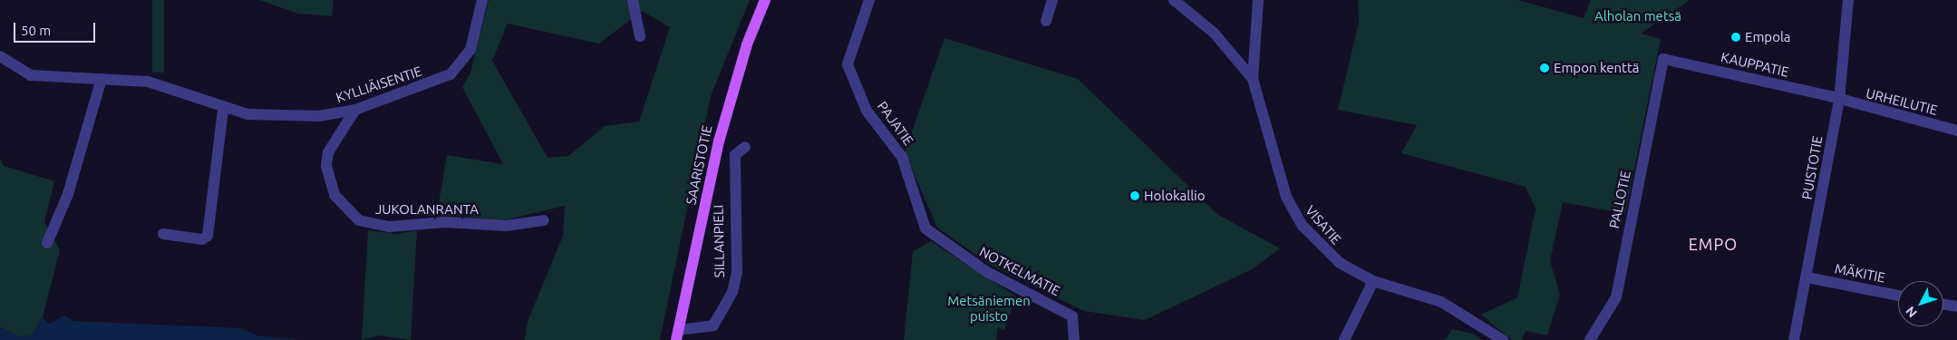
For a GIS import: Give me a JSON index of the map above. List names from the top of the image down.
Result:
{
  "streets": {
    "main road": ["SAARISTOTIE"],
    "street": [
      "KAUPPATIE",
      "KYLLIÄISENTIE",
      "URHEILUTIE",
      "PAJATIE",
      "PUISTOTIE",
      "PALLOTIE",
      "JUKOLANRANTA",
      "VISATIE",
      "SILLANPIELI",
      "NOTKELMATIE",
      "MÄKITIE"
    ]
  },
  "crossings": [
    ["KAUPPATIE", "URHEILUTIE"],
    ["KAUPPATIE", "PUISTOTIE"],
    ["KAUPPATIE", "PALLOTIE"],
    ["KYLLIÄISENTIE", "JUKOLANRANTA"],
    ["URHEILUTIE", "PUISTOTIE"],
    ["PAJATIE", "NOTKELMATIE"],
    ["SAARISTOTIE", "SILLANPIELI"],
    ["PUISTOTIE", "MÄKITIE"]
  ],
  "districts": ["EMPO"],
  "parks": ["Alholan metsä", "Metsäniemen puisto"],
  "places": ["Empola", "Empon kenttä", "Holokallio"],
  "scale_bar": "50 m",
  "north": "bottom left"
}
